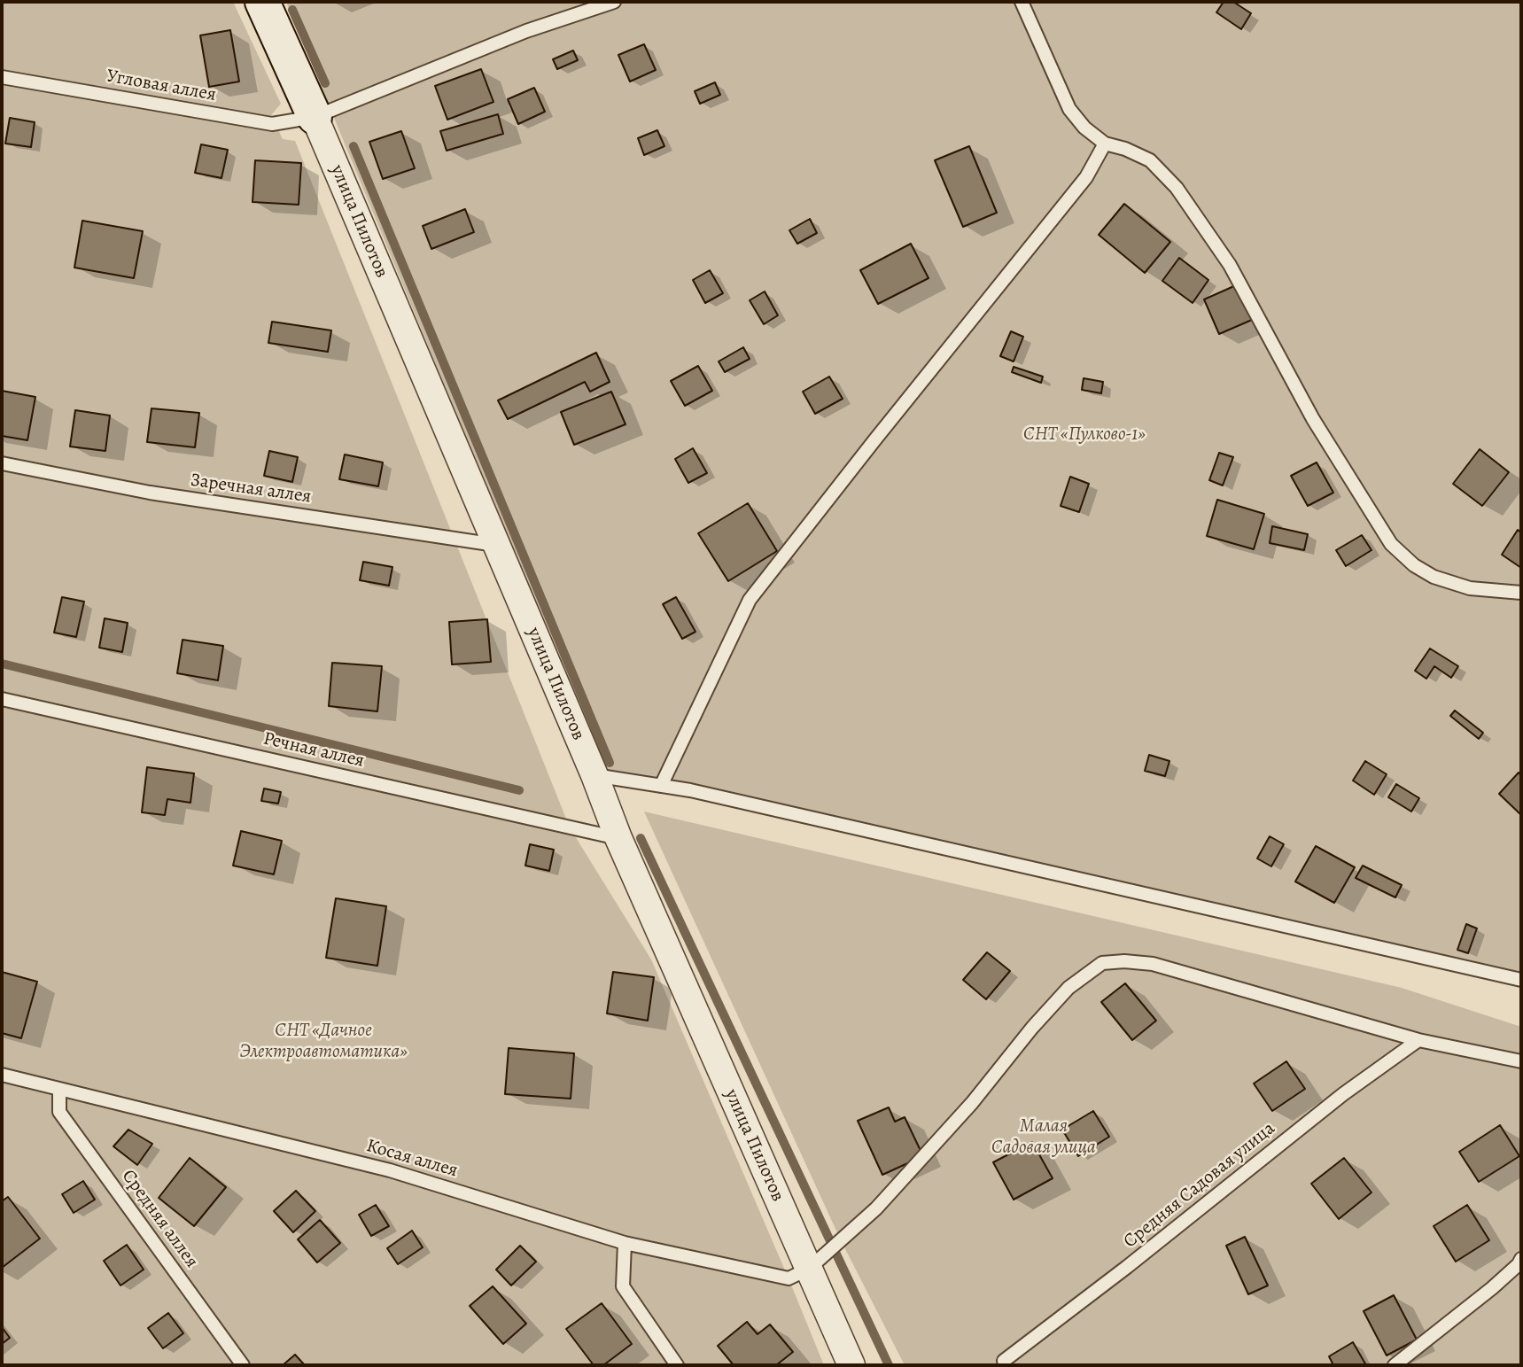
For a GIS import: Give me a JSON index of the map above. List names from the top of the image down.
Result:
{
  "streets": {
    "street": ["улица Пилотов"],
    "lane": [
      "Угловая аллея",
      "Заречная аллея",
      "Речная аллея",
      "Косая аллея",
      "Средняя Садовая улица",
      "Средняя аллея"
    ]
  },
  "crossings": [
    ["Угловая аллея", "улица Пилотов"],
    ["улица Пилотов", "Заречная аллея"],
    ["улица Пилотов", "Речная аллея"],
    ["улица Пилотов", "Косая аллея"],
    ["Косая аллея", "Средняя аллея"]
  ],
  "parks": ["СНТ «Пулково-1»", "СНТ «Дачное Электроавтоматика»", "Малая Садовая улица"]
}
